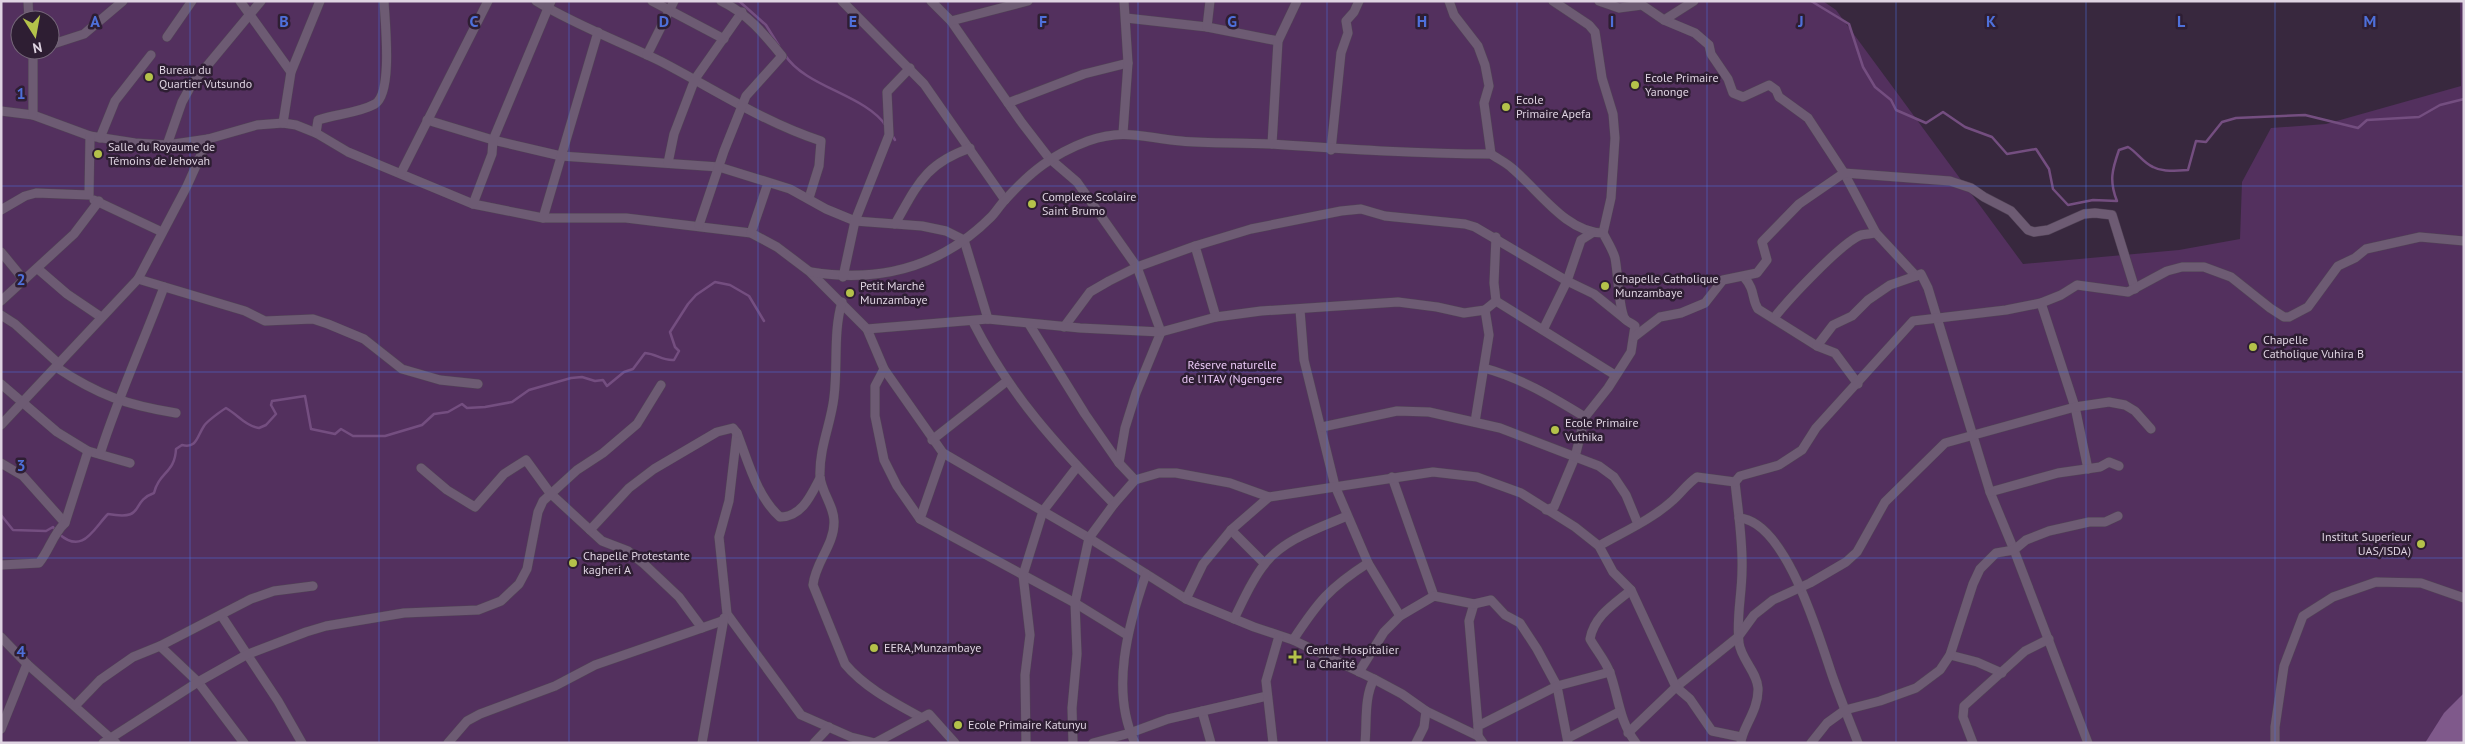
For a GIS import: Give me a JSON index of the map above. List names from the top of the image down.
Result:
{
  "parks": ["Réserve naturelle de l'ITAV (Ngengere"],
  "places": {
    "other": [
      "Bureau du Quartier Vutsundo",
      "Ecole Primaire Yanonge",
      "Ecole Primaire Apefa",
      "Salle du Royaume de Témoins de Jehovah",
      "Complexe Scolaire Saint Brumo",
      "Chapelle Catholique Munzambaye",
      "Petit Marché Munzambaye",
      "Chapelle Catholique Vuhira B",
      "Ecole Primaire Vuthika",
      "Institut Superieur UAS/ISDA)",
      "Chapelle Protestante kagheri A",
      "EERA,Munzambaye",
      "Ecole Primaire Katunyu"
    ],
    "health": ["Centre Hospitalier la Charité"]
  },
  "north": "bottom",
  "grid": {
    "columns": [
      "A",
      "B",
      "C",
      "D",
      "E",
      "F",
      "G",
      "H",
      "I",
      "J",
      "K",
      "L",
      "M"
    ],
    "rows": [
      "1",
      "2",
      "3",
      "4"
    ]
  }
}
